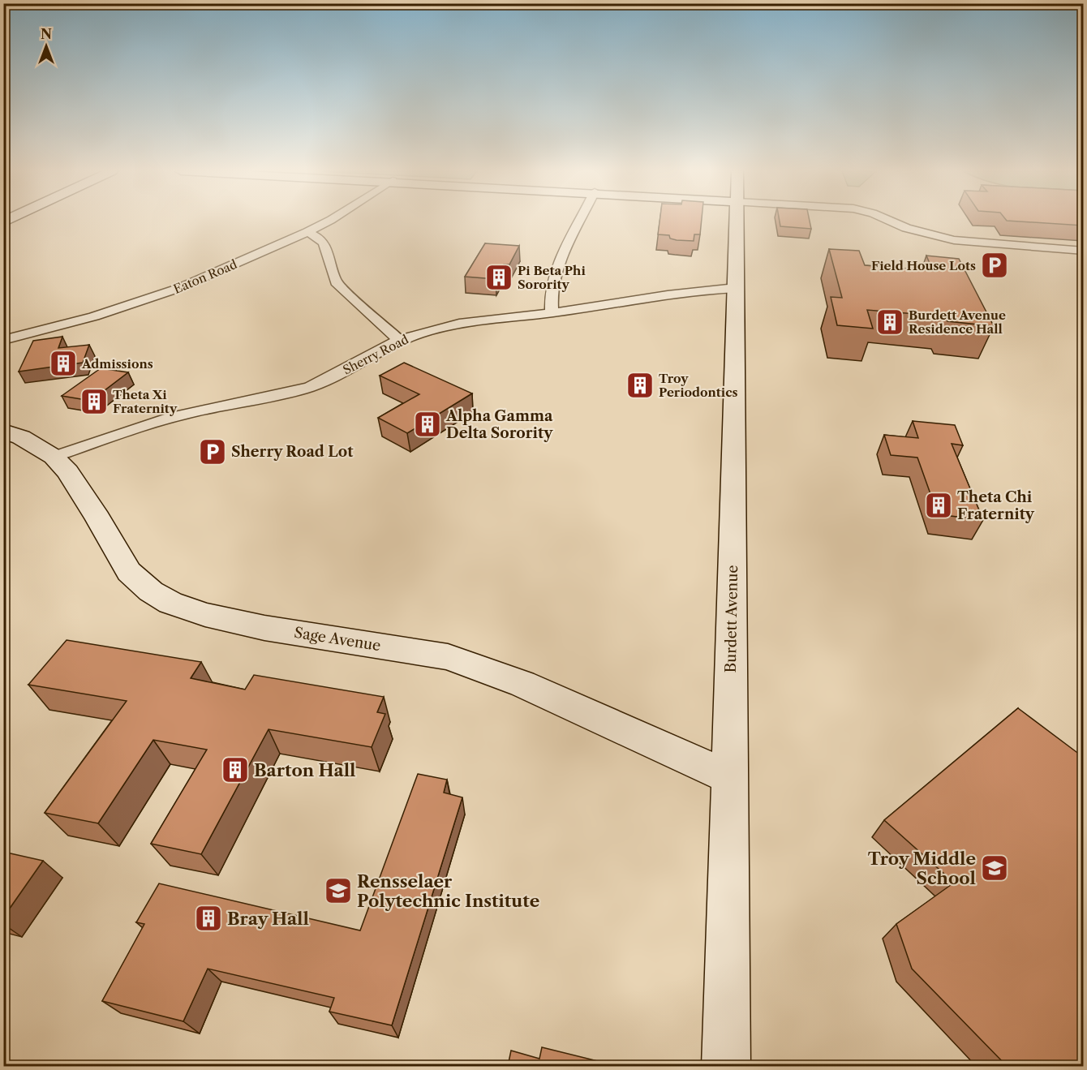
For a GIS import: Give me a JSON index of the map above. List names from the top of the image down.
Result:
{
  "streets": {
    "street": [
      "Eaton Road",
      "Sherry Road",
      "Burdett Avenue",
      "Sage Avenue"
    ]
  },
  "crossings": [
    ["Sherry Road", "Burdett Avenue"],
    ["Sherry Road", "Sage Avenue"],
    ["Burdett Avenue", "Sage Avenue"]
  ],
  "places": {
    "parking": ["Field House Lots", "Sherry Road Lot"],
    "building": [
      "Pi Beta Phi Sorority",
      "Burdett Avenue Residence Hall",
      "Admissions",
      "Troy Periodontics",
      "Theta Xi Fraternity",
      "Alpha Gamma Delta Sorority",
      "Theta Chi Fraternity",
      "Barton Hall",
      "Bray Hall"
    ],
    "school or university": ["Troy Middle School", "Rensselaer Polytechnic Institute"]
  },
  "north": "top"
}
